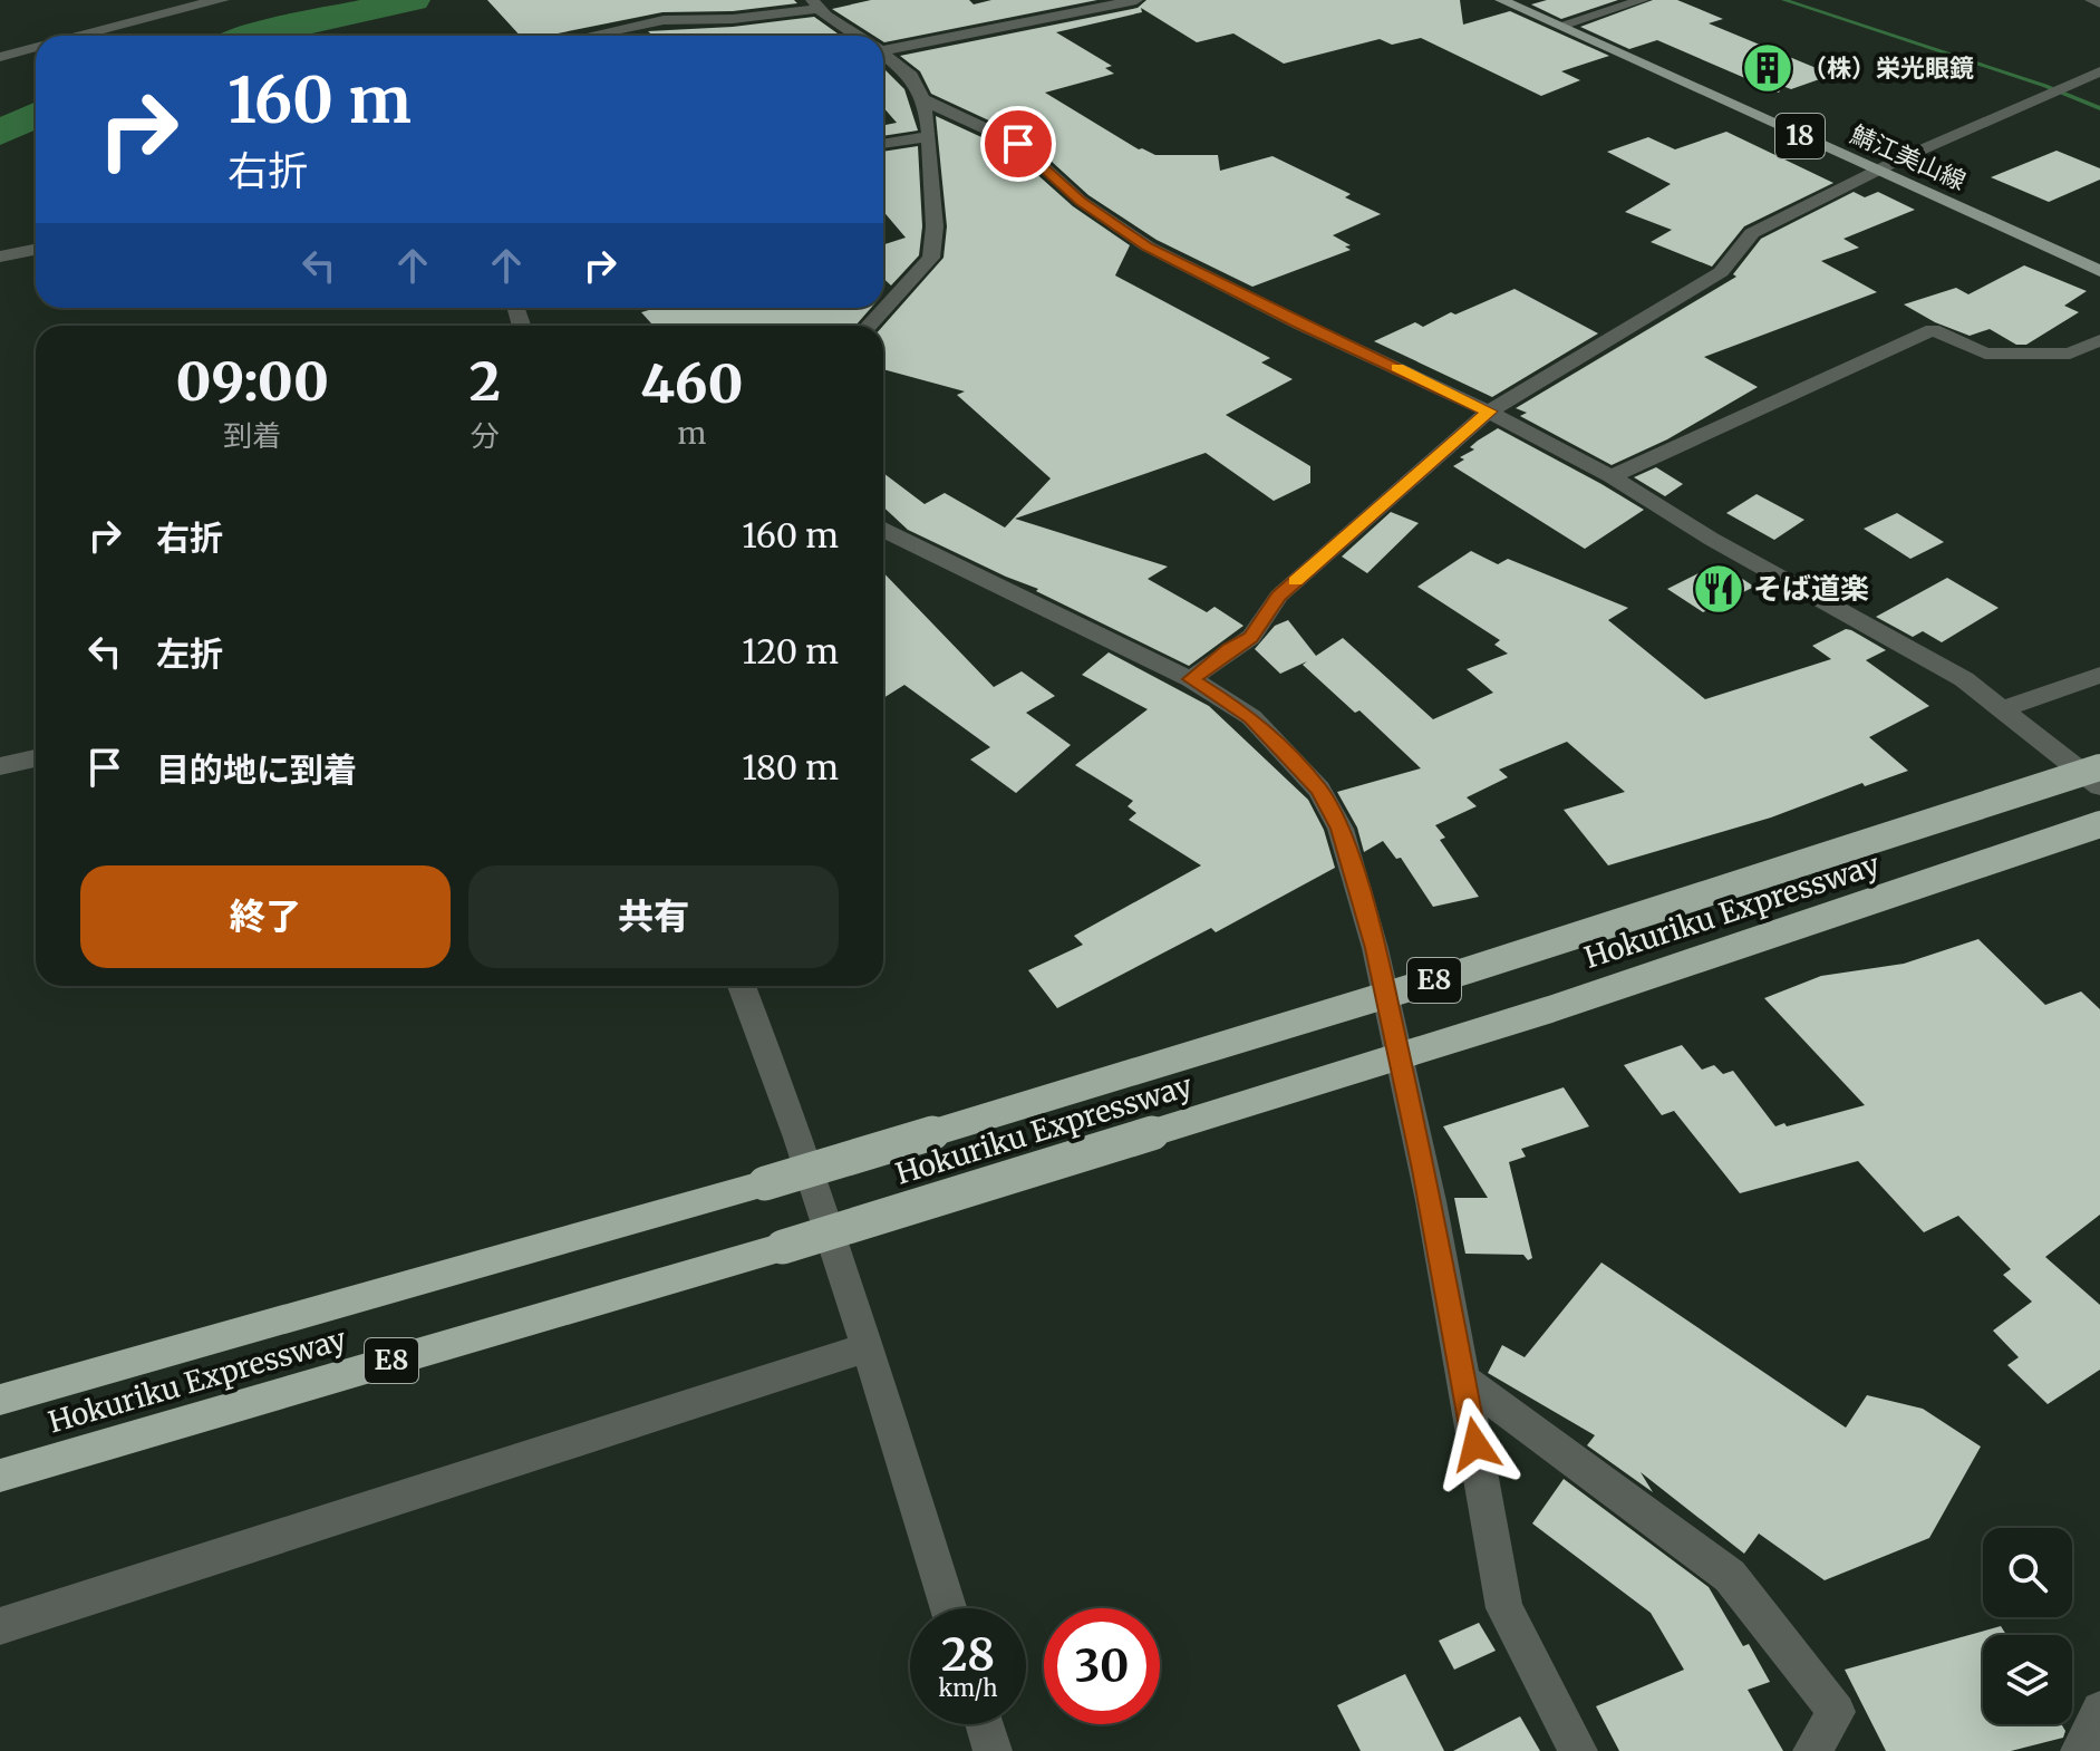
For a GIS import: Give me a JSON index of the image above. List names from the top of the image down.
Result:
{
  "streets": {
    "highway": ["Hokuriku Expressway", "E8"],
    "main road": ["18", "鯖江美山線"]
  },
  "places": {
    "building": ["（株）栄光眼鏡"],
    "restaurant": ["そば道楽"]
  },
  "page": {
    "turn": ["160 m", "右折"],
    "eta": [
      "09:00",
      "到着",
      "2",
      "分",
      "460",
      "m"
    ],
    "list": [
      {
        "name": "右折",
        "value": "160 m"
      },
      {
        "name": "左折",
        "value": "120 m"
      },
      {
        "name": "目的地に到着",
        "value": "180 m"
      }
    ],
    "buttons": ["終了", "共有"],
    "speed": "28 km/h",
    "limit": "30"
  }
}
